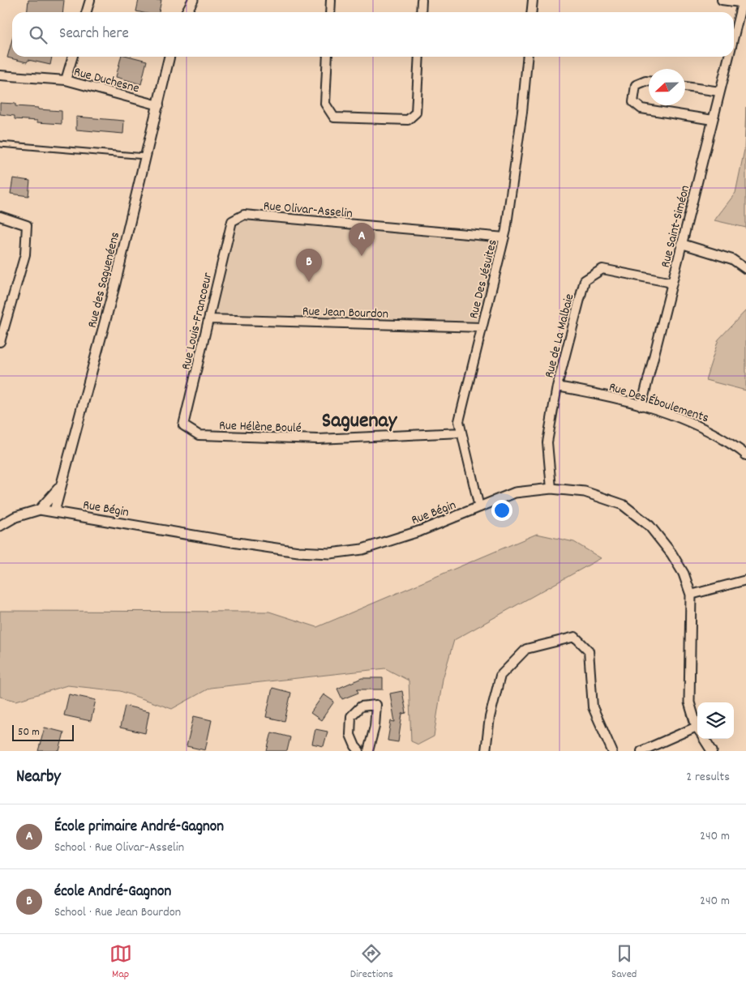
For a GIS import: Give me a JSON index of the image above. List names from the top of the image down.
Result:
{
  "streets": {
    "street": [
      "Rue Duchesne",
      "Rue Olivar-Asselin",
      "Rue Saint-Siméon",
      "Rue Des Jésuites",
      "Rue des Saguenéens",
      "Rue Jean Bourdon",
      "Rue Louis-Francoeur",
      "Rue de La Malbaie",
      "Rue Des Éboulements",
      "Rue Hélène Boulé",
      "Rue Bégin"
    ]
  },
  "crossings": [
    ["Rue Duchesne", "Rue des Saguenéens"],
    ["Rue Olivar-Asselin", "Rue Des Jésuites"],
    ["Rue Olivar-Asselin", "Rue Louis-Francoeur"],
    ["Rue Saint-Siméon", "Rue de La Malbaie"],
    ["Rue Saint-Siméon", "Rue Des Éboulements"],
    ["Rue Des Jésuites", "Rue Jean Bourdon"],
    ["Rue Des Jésuites", "Rue Hélène Boulé"],
    ["Rue Des Jésuites", "Rue Bégin"],
    ["Rue des Saguenéens", "Rue Bégin"],
    ["Rue Jean Bourdon", "Rue Louis-Francoeur"],
    ["Rue Louis-Francoeur", "Rue Hélène Boulé"],
    ["Rue de La Malbaie", "Rue Des Éboulements"],
    ["Rue de La Malbaie", "Rue Bégin"]
  ],
  "districts": ["Saguenay"],
  "scale_bar": "50 m",
  "north": "left",
  "page": {
    "search": "Search here",
    "pins": ["A", "B"],
    "scale": "50 m",
    "heading": ["Nearby", "2 results"],
    "list": [
      {
        "mark": "A",
        "name": "École primaire André-Gagnon",
        "note": "School · Rue Olivar-Asselin",
        "value": "240 m"
      },
      {
        "mark": "B",
        "name": "école André-Gagnon",
        "note": "School · Rue Jean Bourdon",
        "value": "240 m"
      }
    ],
    "nav": ["Map", "Directions", "Saved"]
  }
}
